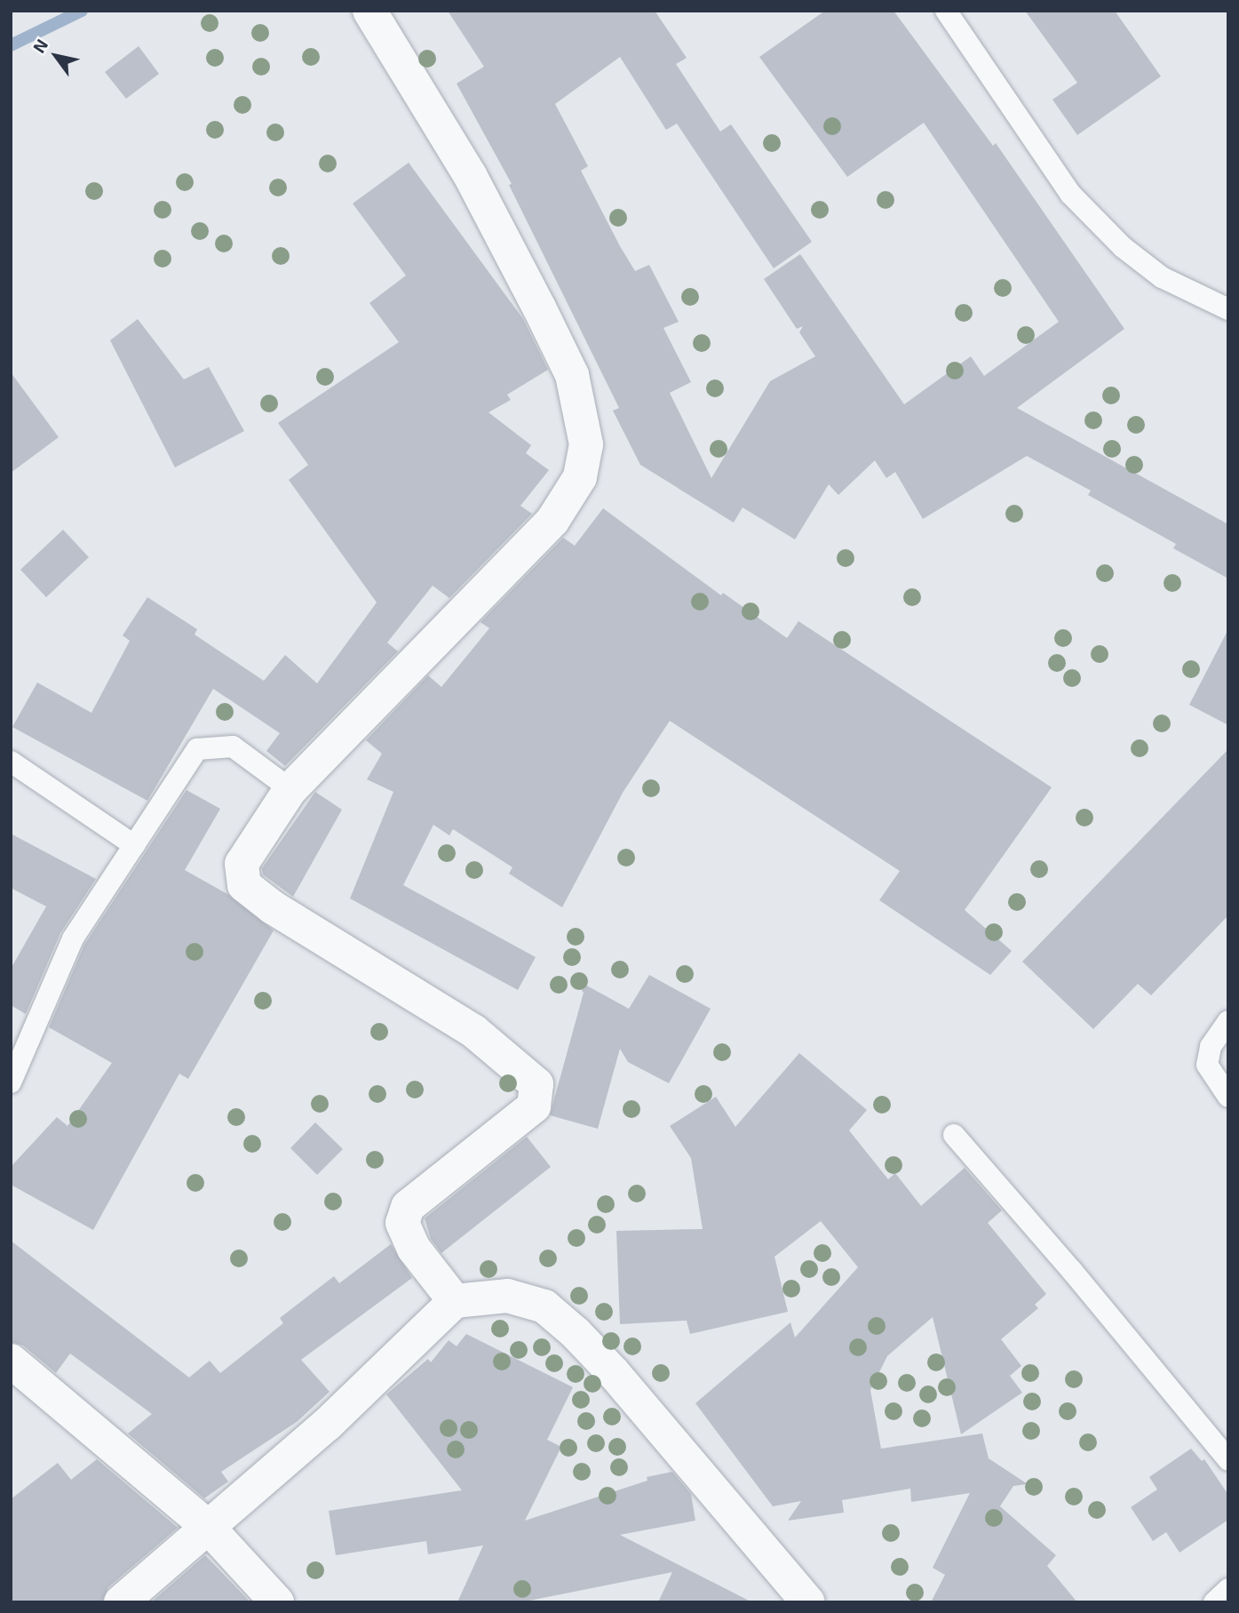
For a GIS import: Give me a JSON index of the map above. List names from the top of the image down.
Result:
{
  "north": "top left"
}
